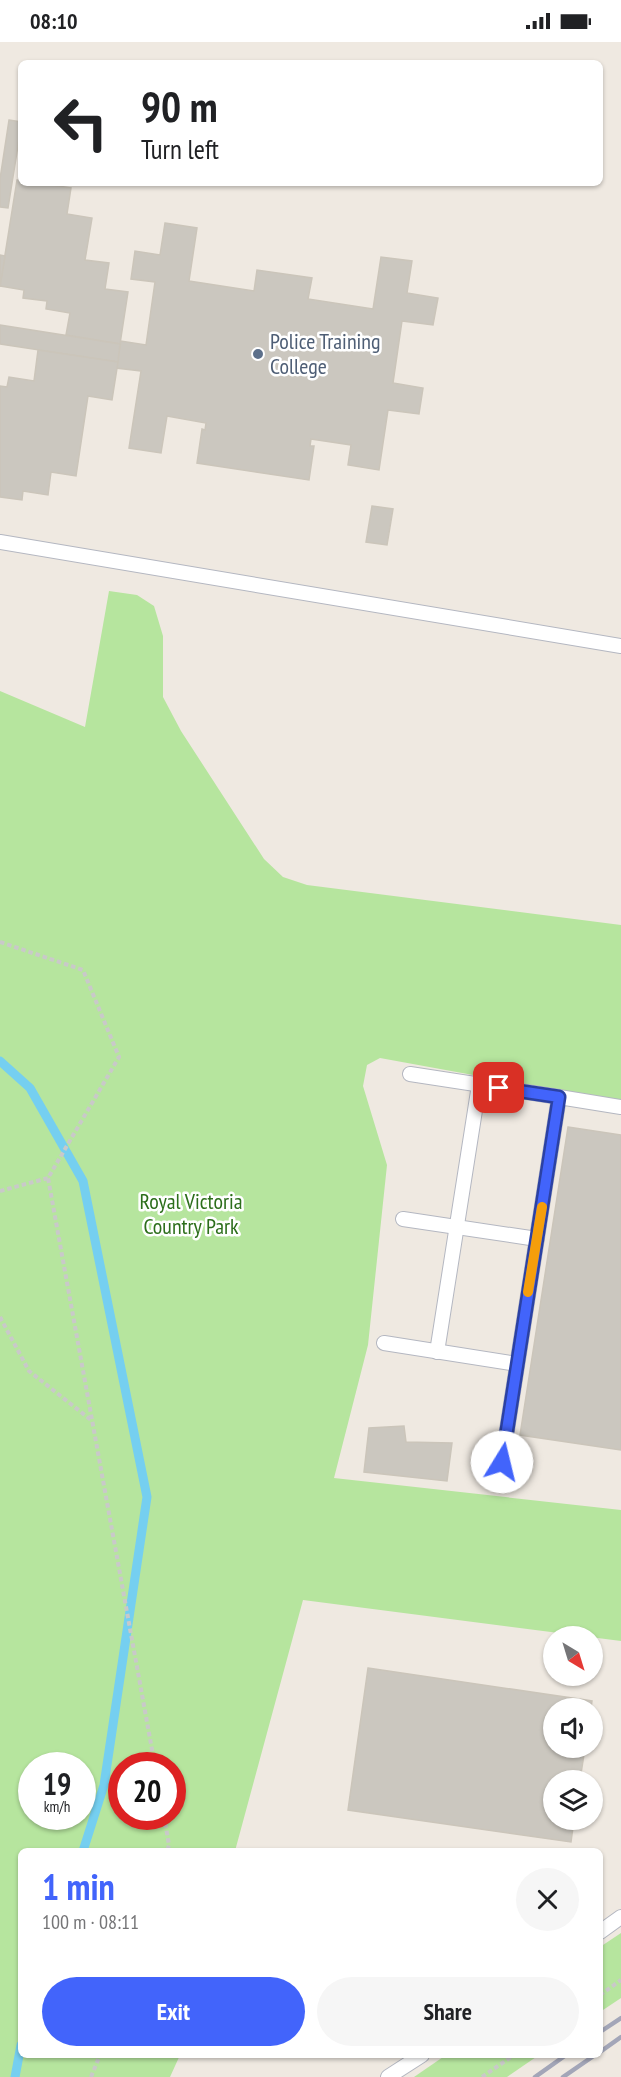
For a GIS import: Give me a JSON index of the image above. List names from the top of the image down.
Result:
{
  "parks": ["Royal Victoria Country Park"],
  "places": ["Police Training College"],
  "north": "bottom right",
  "page": {
    "status": "08:10",
    "turn": ["90 m", "Turn left"],
    "speed": "19 km/h",
    "limit": "20",
    "heading": ["1 min", "100 m · 08:11"],
    "buttons": ["Exit", "Share"]
  }
}
